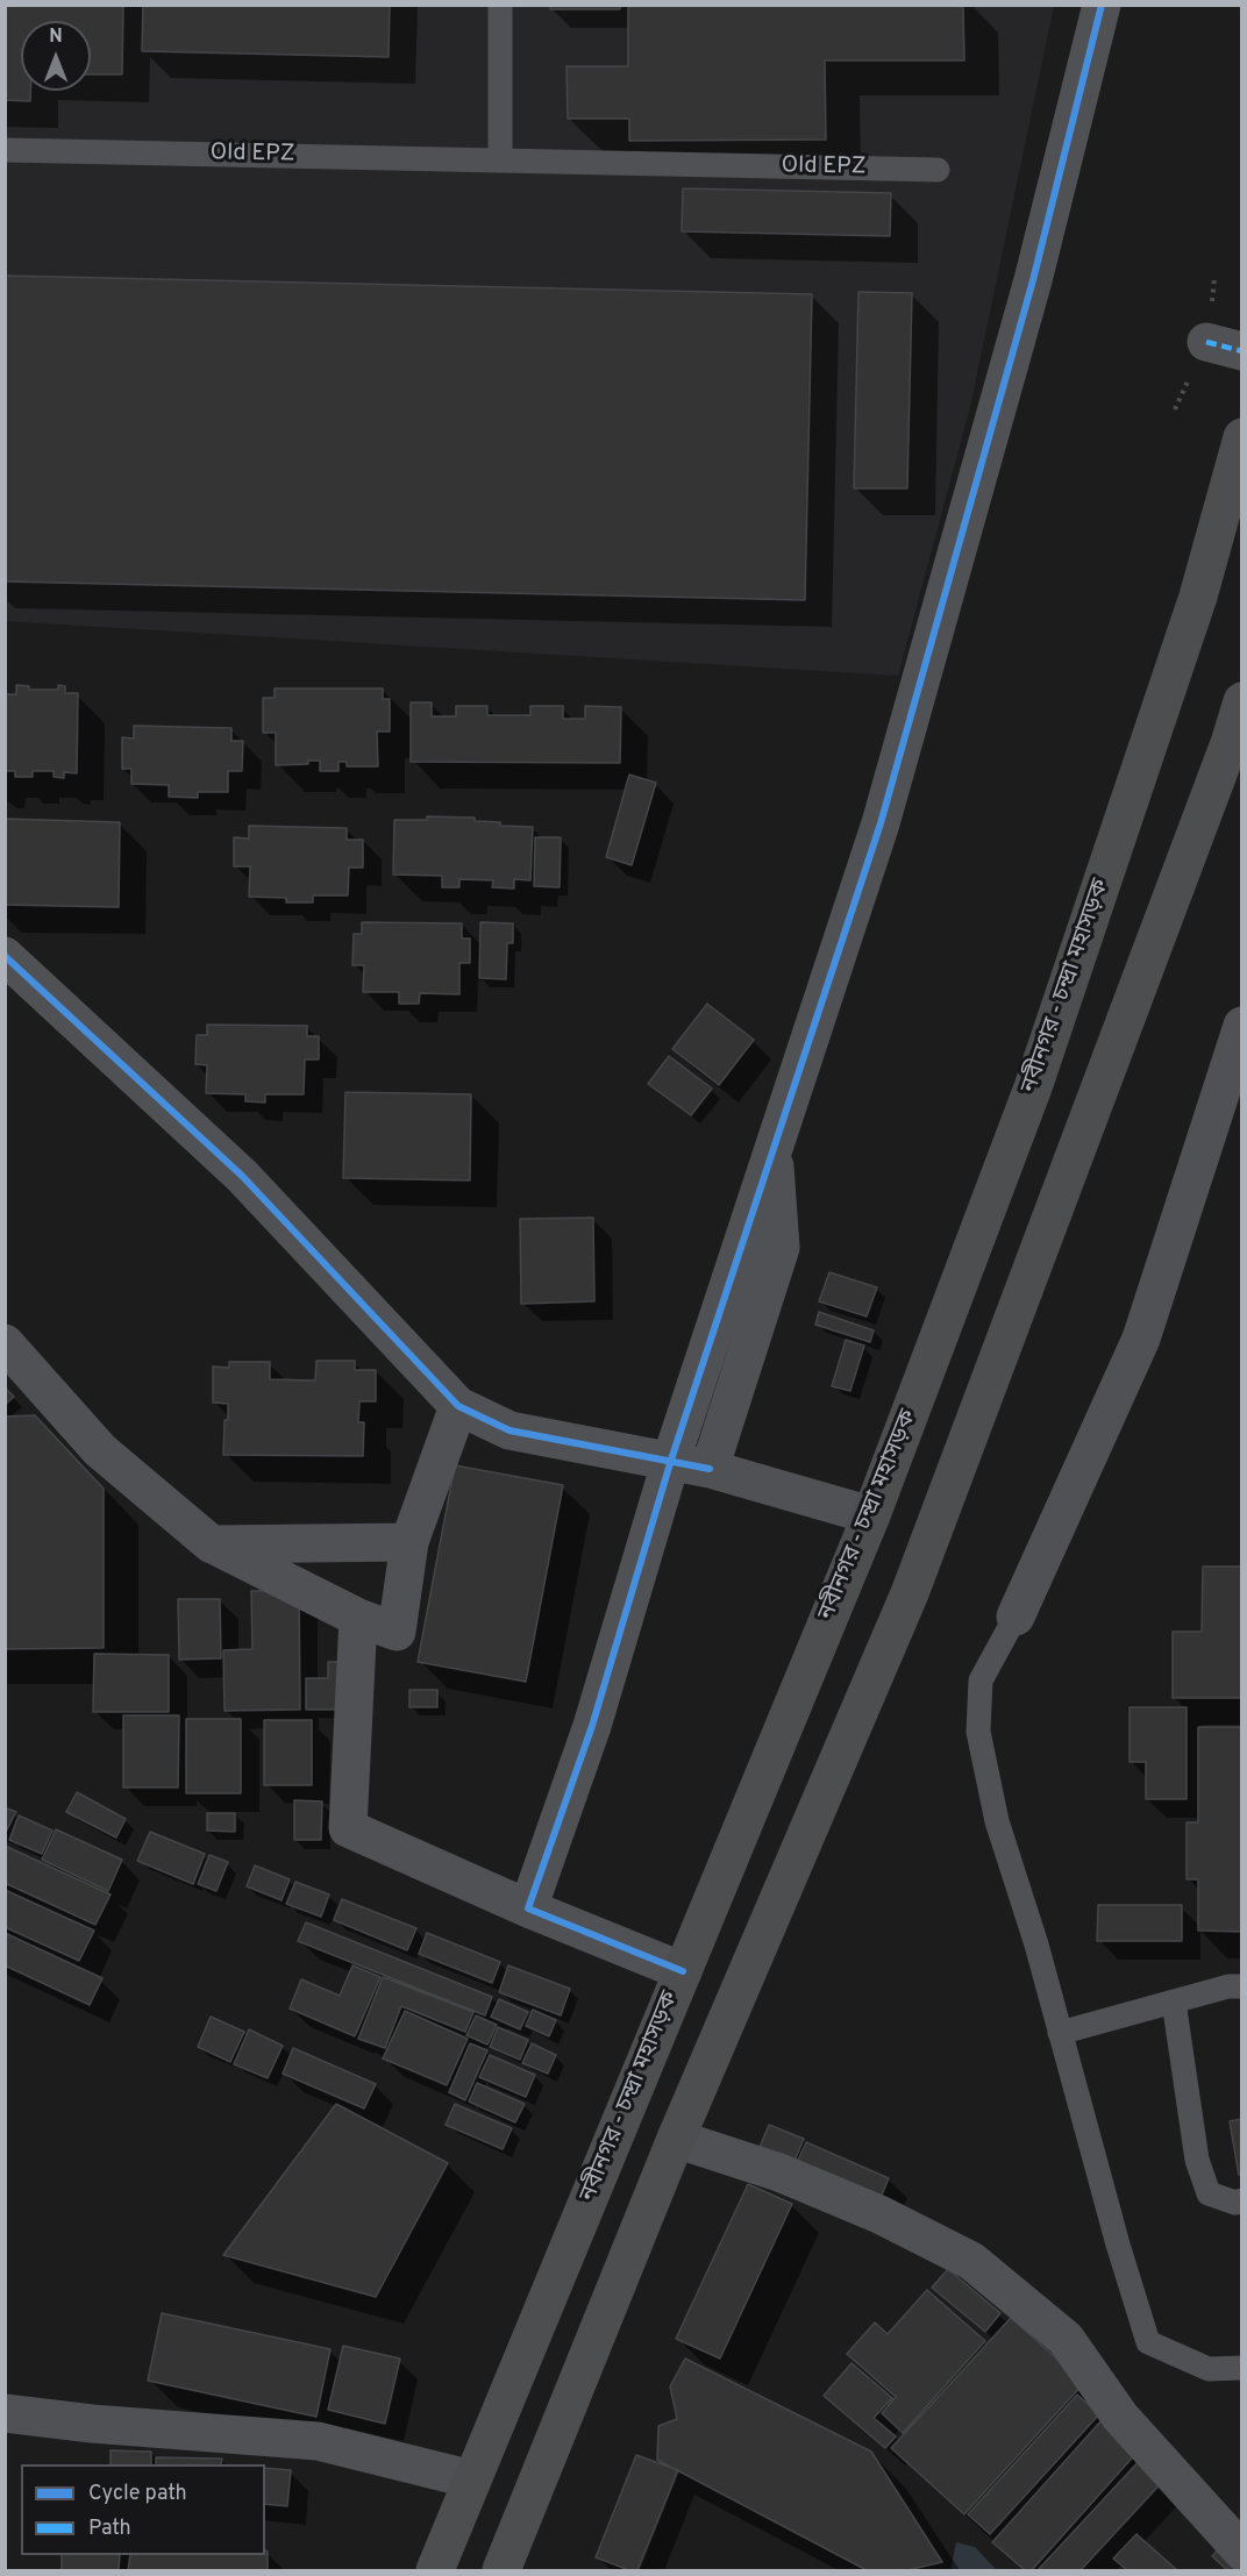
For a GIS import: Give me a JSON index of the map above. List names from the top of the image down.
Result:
{
  "streets": {
    "highway": ["নবীনগর - চন্দ্রা মহাসড়ক"],
    "lane": ["Old EPZ"]
  },
  "legend": ["Cycle path", "Path"],
  "north": "top"
}
